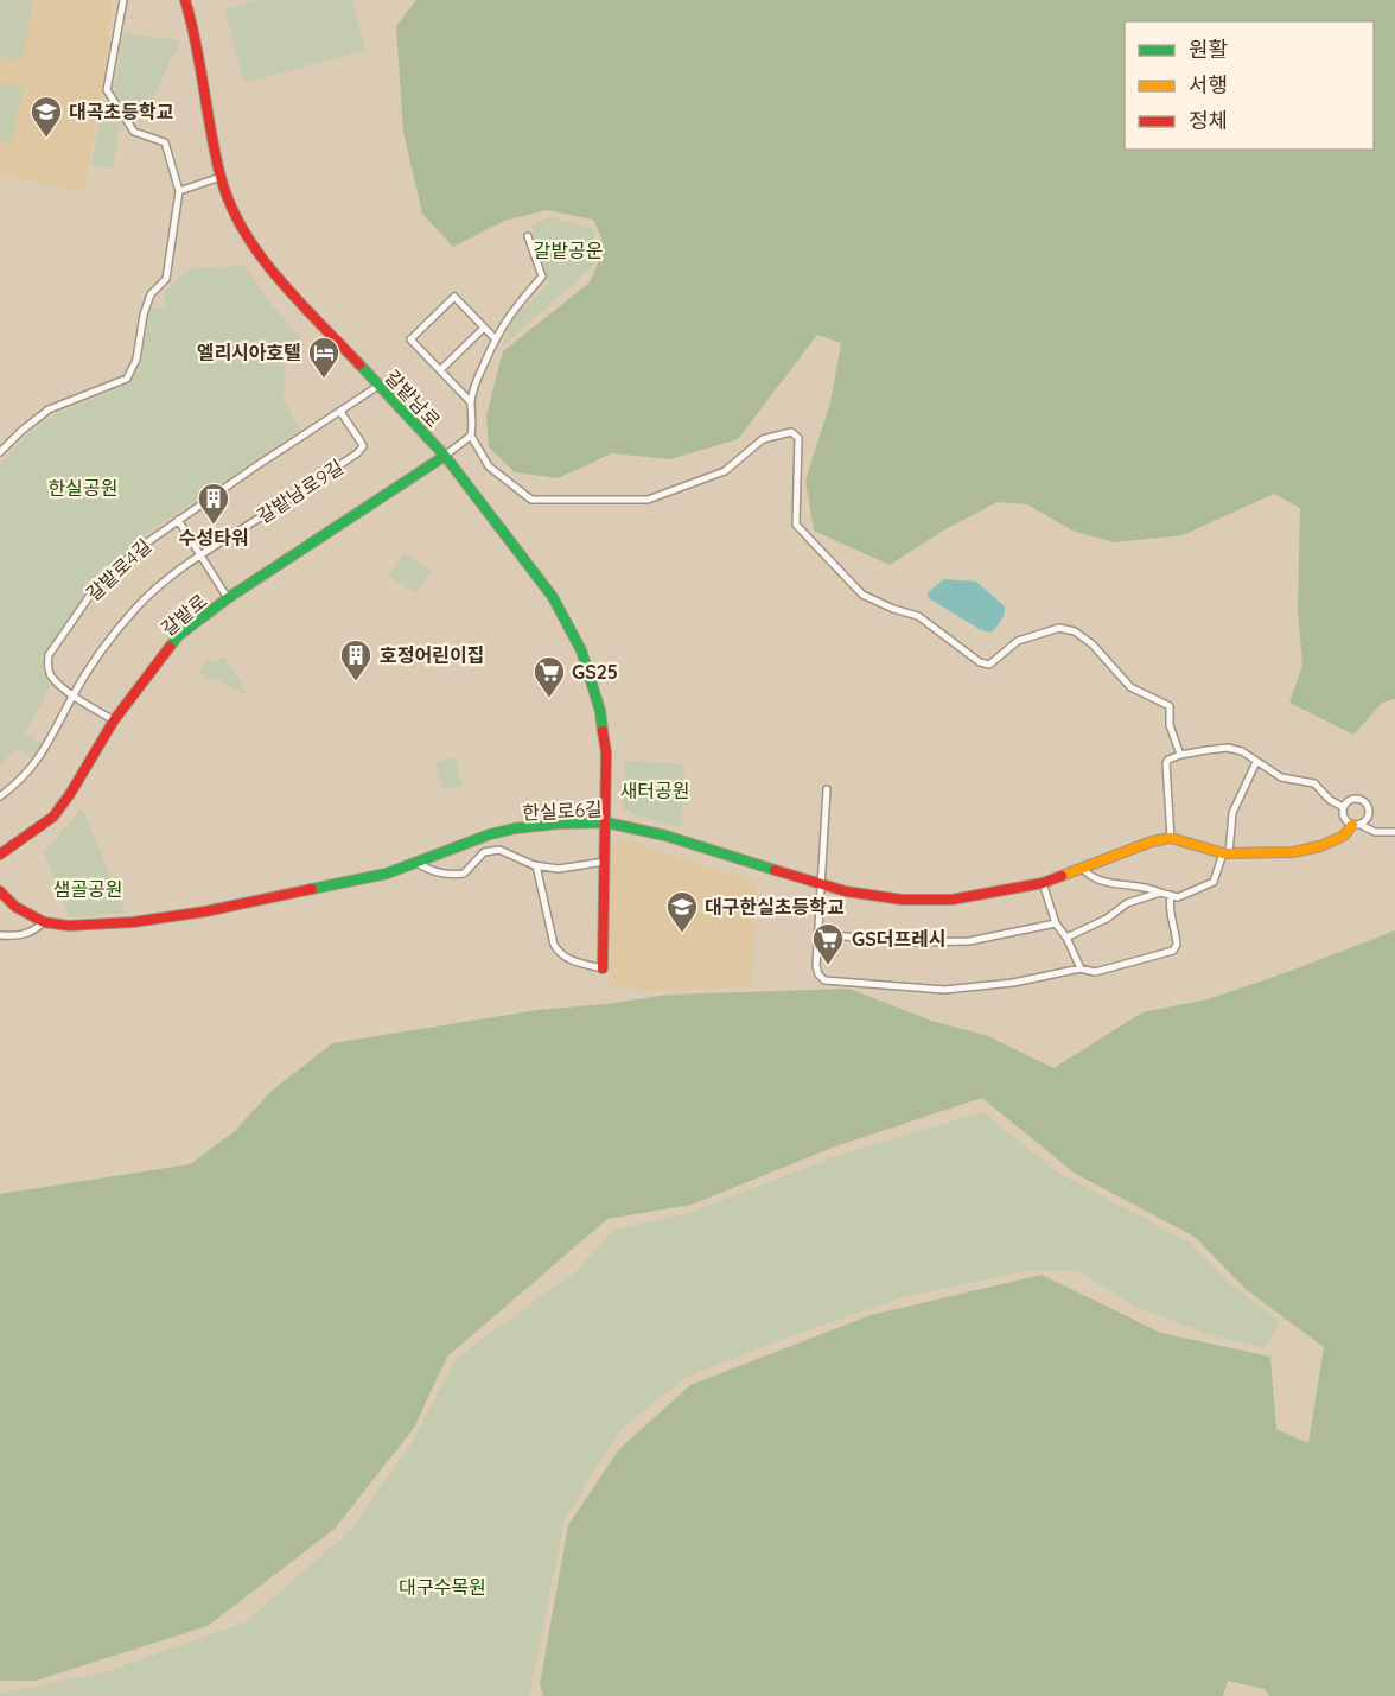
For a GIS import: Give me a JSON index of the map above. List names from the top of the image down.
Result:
{
  "streets": {
    "main road": ["갈밭남로", "갈밭로", "한실로6길"],
    "street": ["갈밭남로9길", "갈밭로4길"]
  },
  "crossings": [
    ["갈밭남로", "갈밭로"],
    ["갈밭남로", "한실로6길"],
    ["갈밭남로9길", "갈밭로4길"]
  ],
  "parks": [
    "갈밭공운",
    "한실공원",
    "새터공원",
    "샘골공원",
    "대구수목원"
  ],
  "places": {
    "school or university": ["대곡초등학교", "대구한실초등학교"],
    "hotel": ["엘리시아호텔"],
    "building": ["수성타워", "호정어린이집"],
    "supermarket": ["GS25", "GS더프레시"]
  },
  "legend": ["원활", "서행", "정체"]
}
